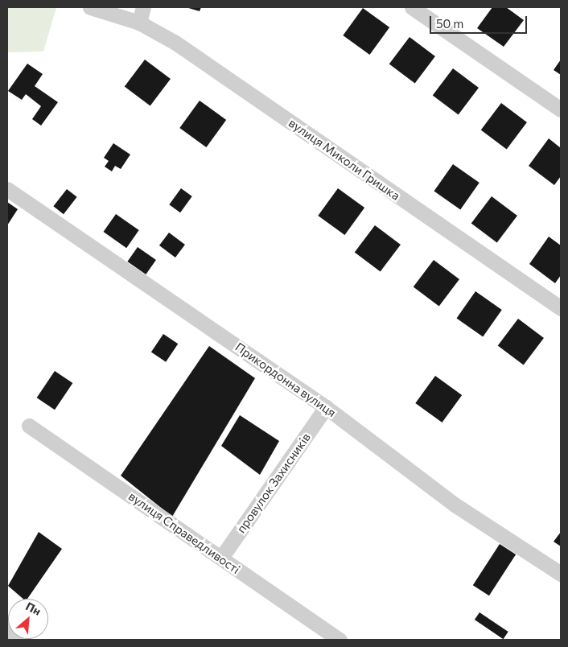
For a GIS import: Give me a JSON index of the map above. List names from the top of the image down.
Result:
{
  "streets": {
    "street": [
      "вулиця Миколи Гришка",
      "Прикордонна вулиця",
      "провулок Захисників",
      "вулиця Справедливості"
    ]
  },
  "crossings": [
    ["Прикордонна вулиця", "провулок Захисників"],
    ["провулок Захисників", "вулиця Справедливості"]
  ],
  "scale_bar": "50 m",
  "north": "top right"
}
